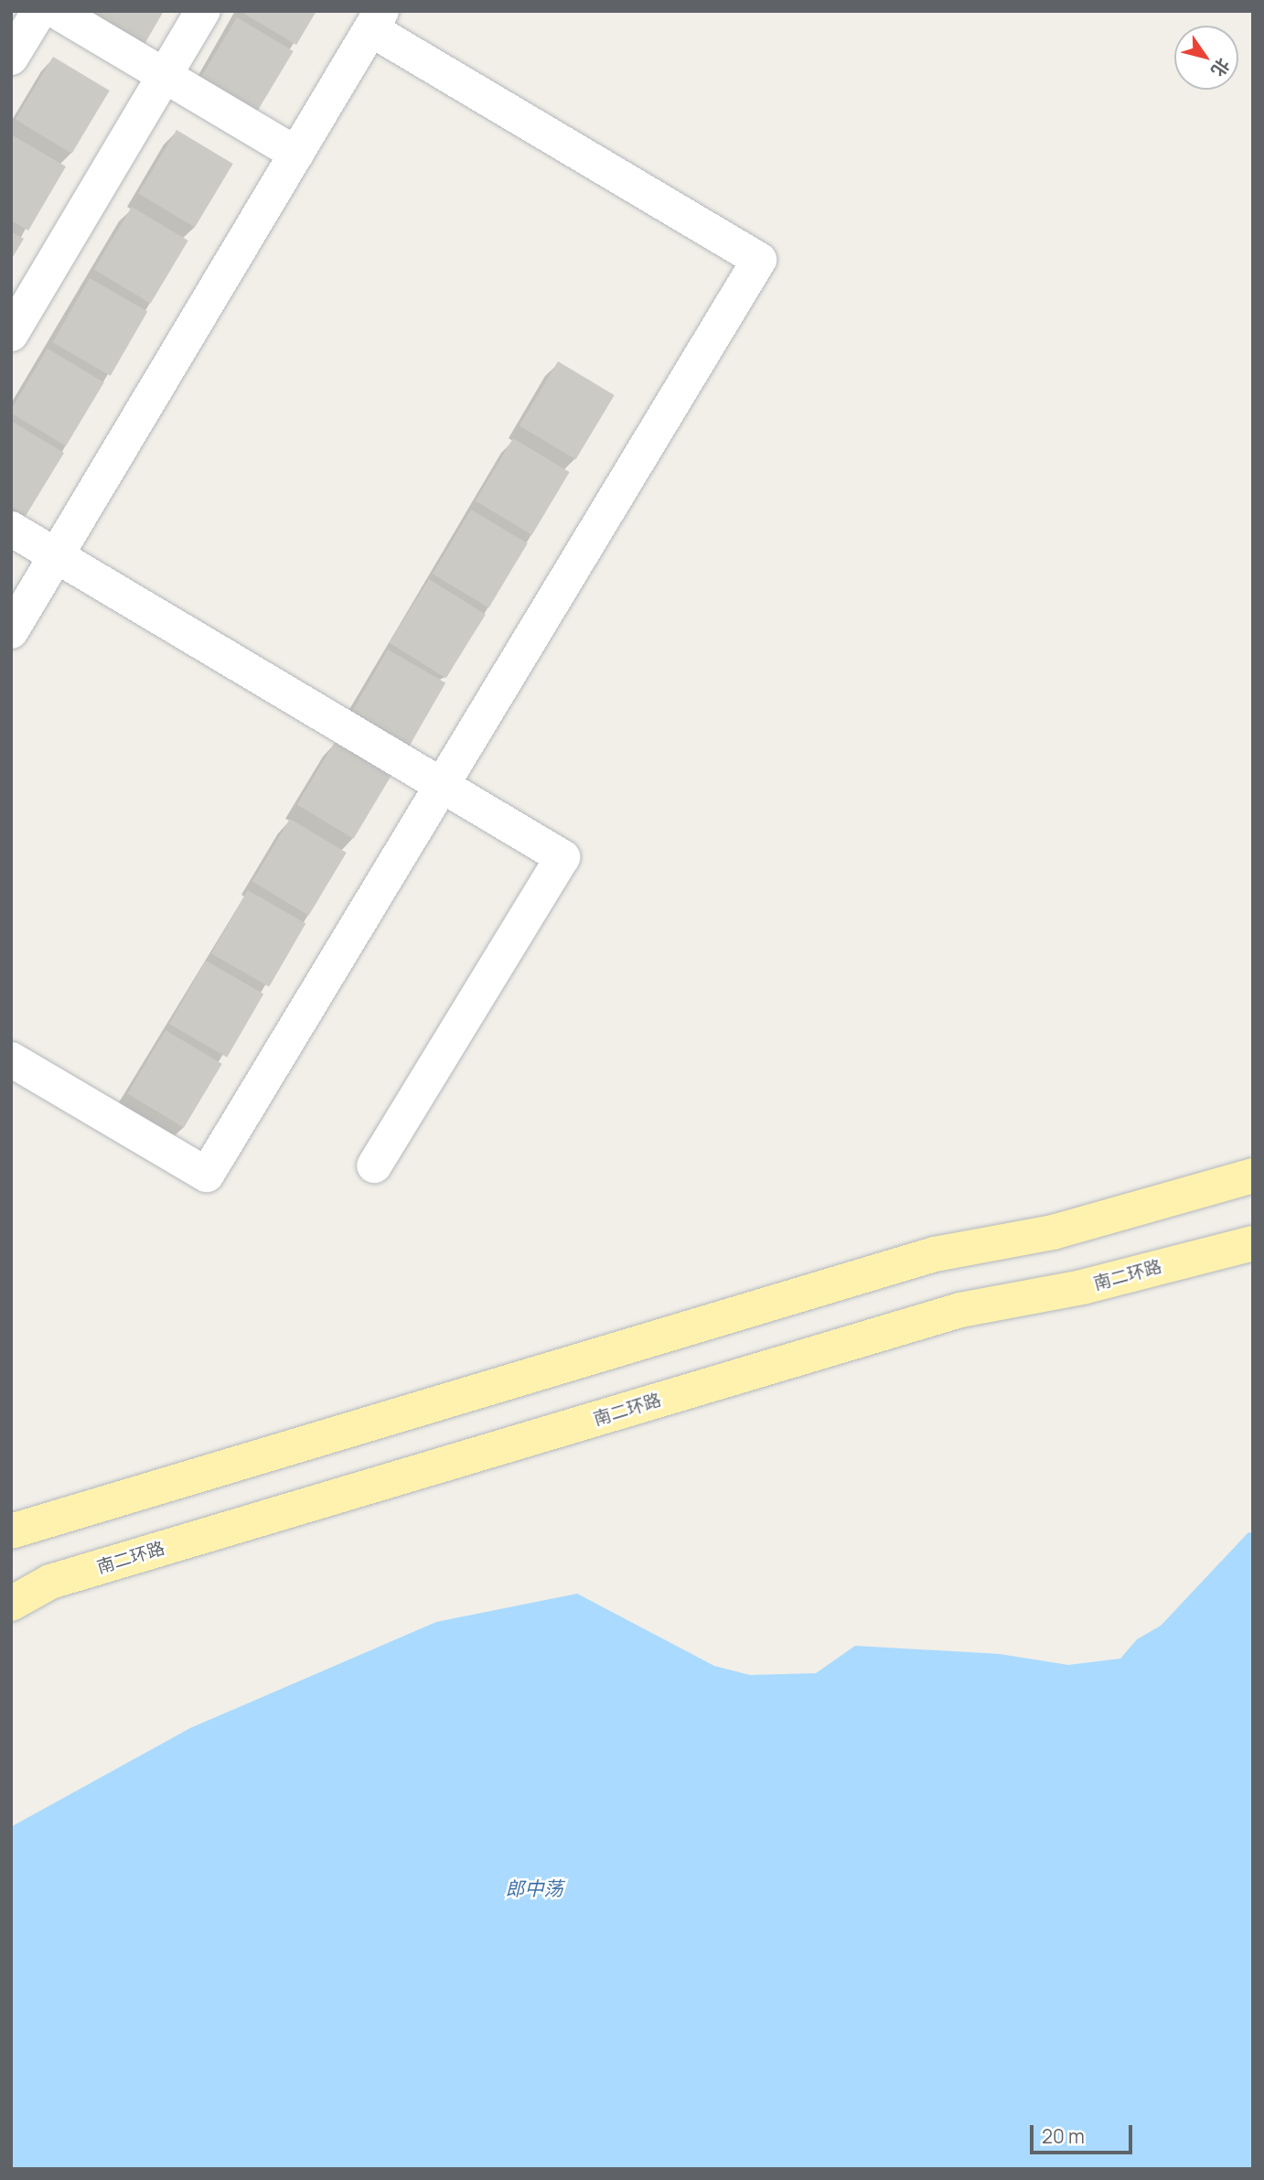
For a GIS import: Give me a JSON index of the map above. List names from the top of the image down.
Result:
{
  "streets": {
    "main road": ["南二环路"]
  },
  "water": ["郎中荡"],
  "scale_bar": "20 m",
  "north": "bottom right"
}
